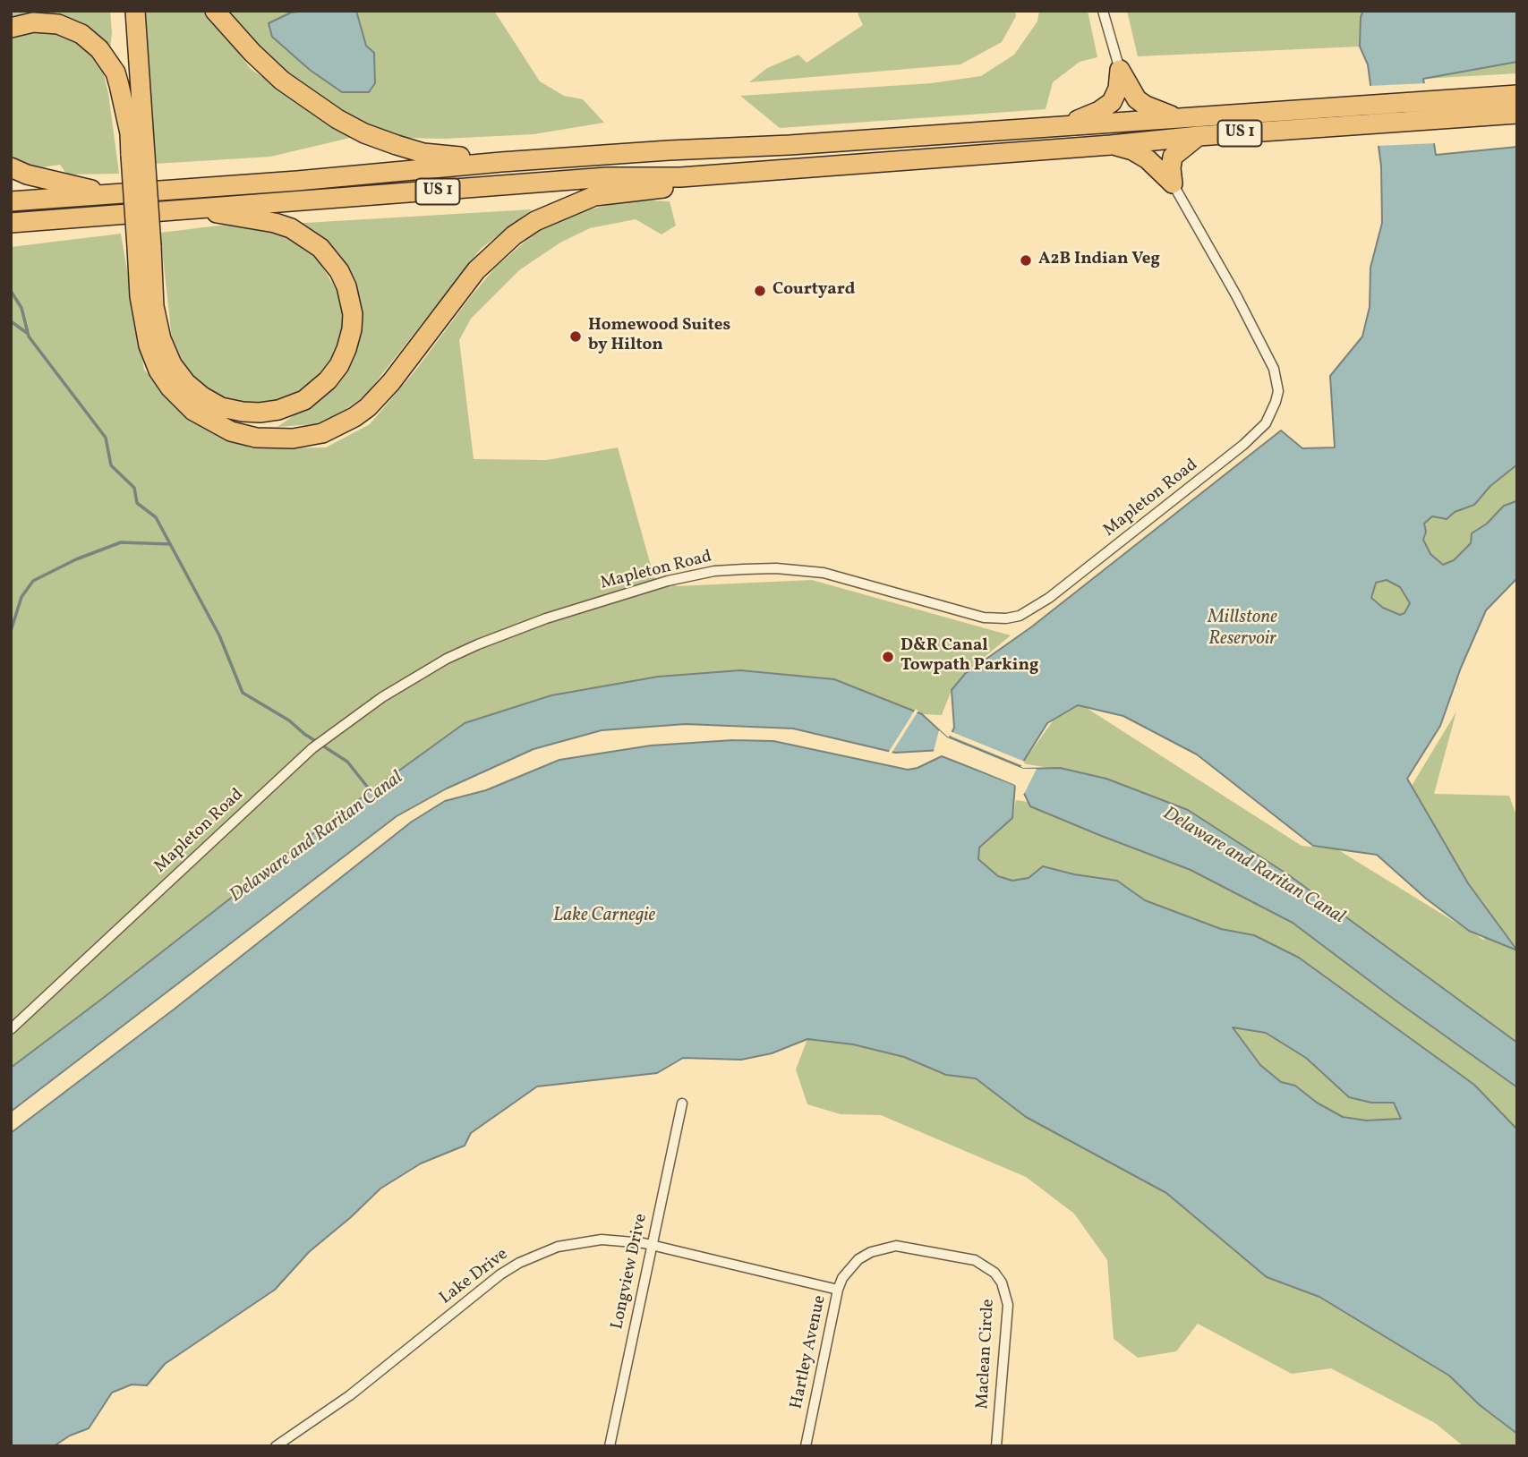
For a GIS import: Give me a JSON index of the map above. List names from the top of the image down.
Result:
{
  "streets": {
    "highway": ["US 1"],
    "street": [
      "Mapleton Road",
      "Longview Drive",
      "Lake Drive",
      "Hartley Avenue",
      "Maclean Circle"
    ]
  },
  "crossings": [
    ["Longview Drive", "Lake Drive"],
    ["Lake Drive", "Hartley Avenue"],
    ["Hartley Avenue", "Maclean Circle"]
  ],
  "water": ["Millstone Reservoir", "Delaware and Raritan Canal", "Lake Carnegie"],
  "places": [
    "A2B Indian Veg",
    "Courtyard",
    "Homewood Suites by Hilton",
    "D&R Canal Towpath Parking"
  ]
}
